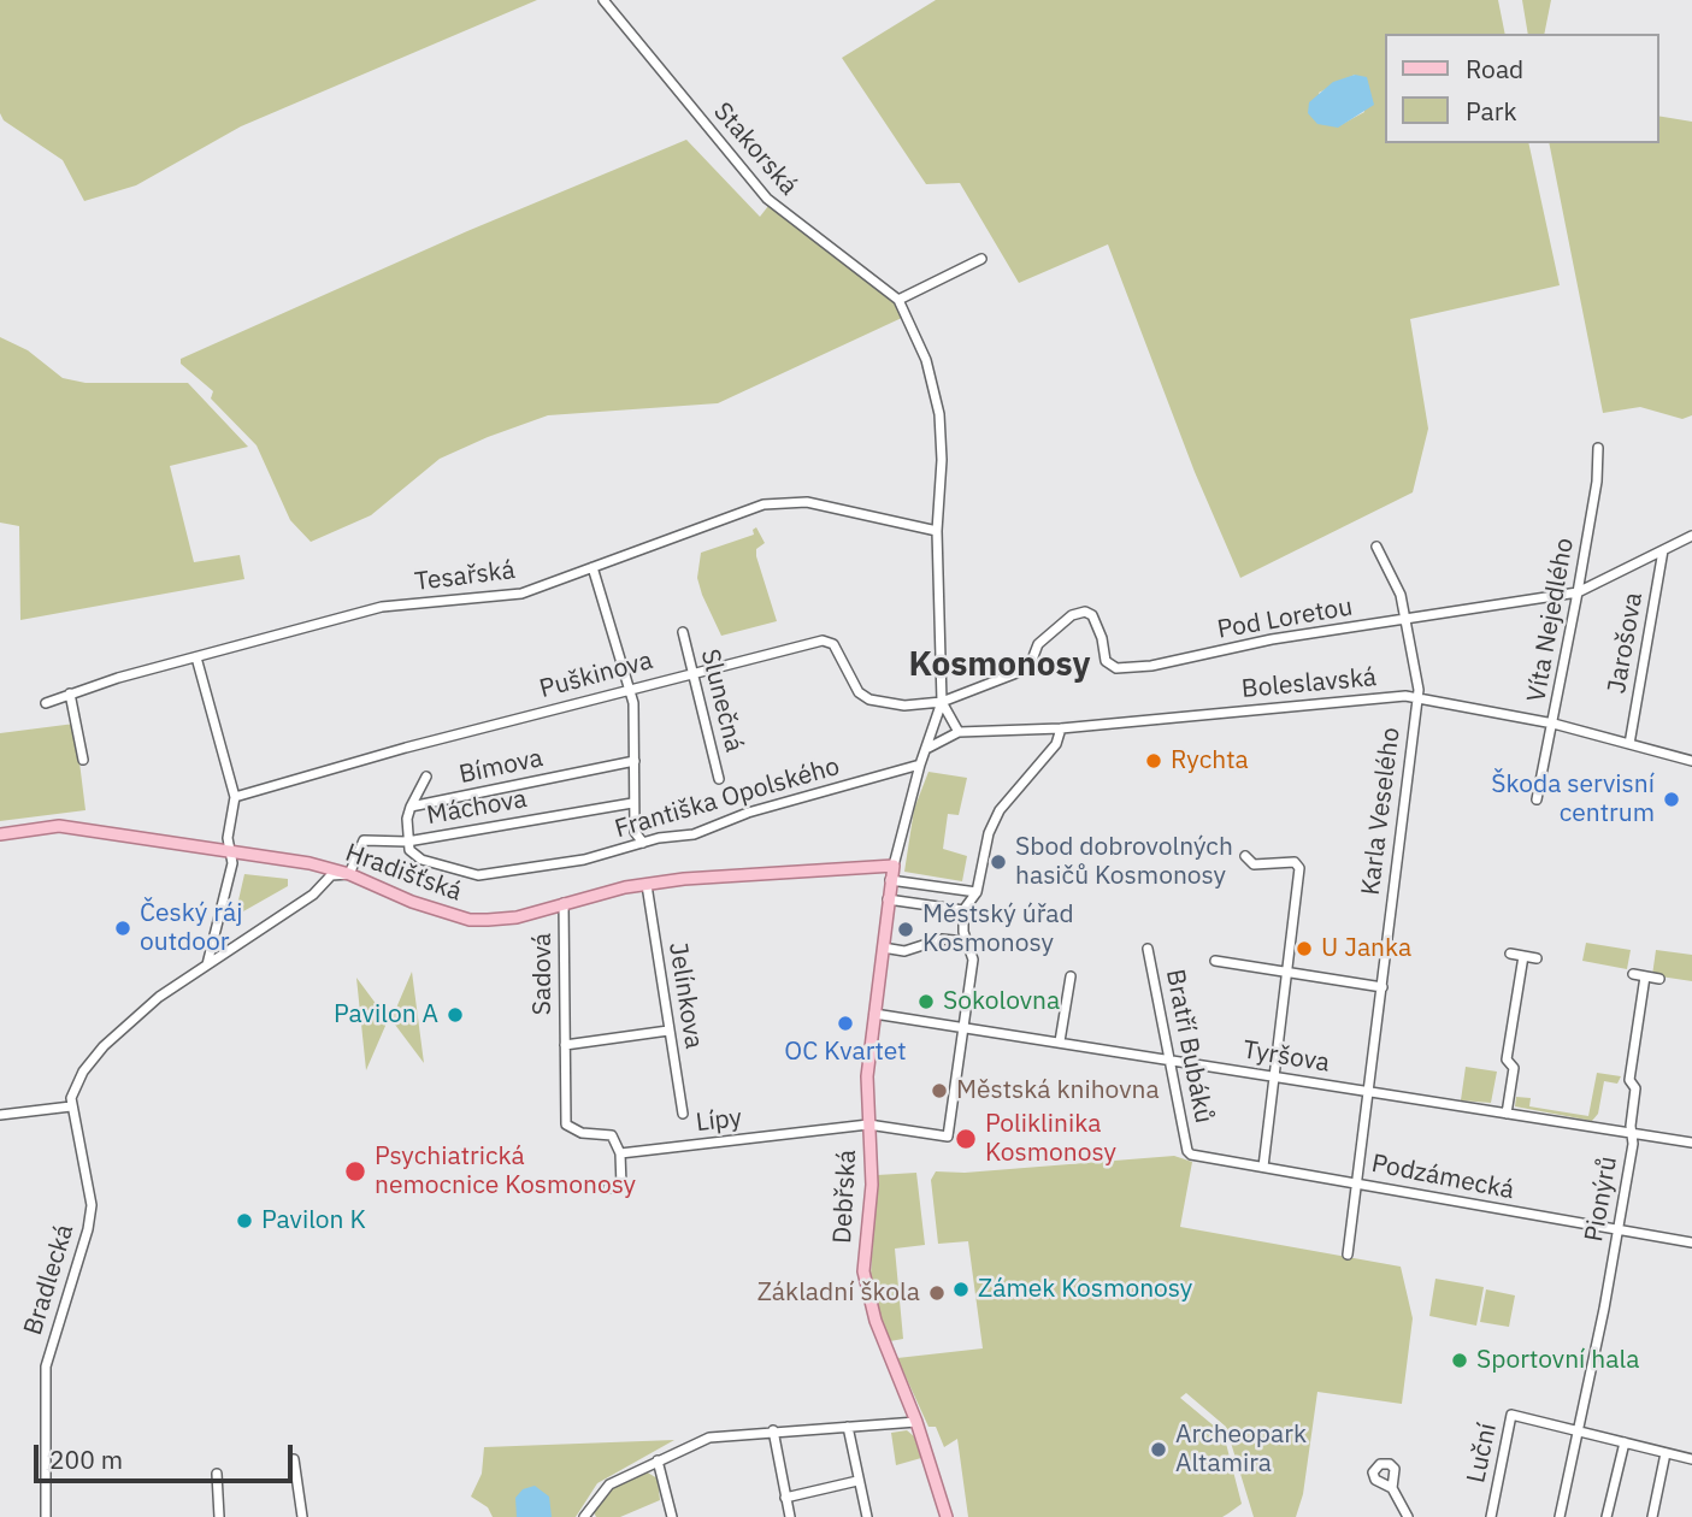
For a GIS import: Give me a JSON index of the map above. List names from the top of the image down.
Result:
{
  "streets": {
    "main road": ["Hradišťská", "Debřská"],
    "street": [
      "Stakorská",
      "Tesařská",
      "Pod Loretou",
      "Víta Nejedlého",
      "Jarošova",
      "Puškinova",
      "Boleslavská",
      "Slunečná",
      "Bímova",
      "Františka Opolského",
      "Máchova",
      "Karla Veselého",
      "Sadová",
      "Jelínkova",
      "Bratří Bubáků",
      "Tyršova",
      "Lípy",
      "Podzámecká",
      "Pionýrů",
      "Bradlecká",
      "Luční"
    ]
  },
  "crossings": [
    ["Stakorská", "Tesařská"],
    ["Stakorská", "Pod Loretou"],
    ["Stakorská", "Puškinova"],
    ["Pod Loretou", "Víta Nejedlého"],
    ["Pod Loretou", "Jarošova"],
    ["Pod Loretou", "Puškinova"],
    ["Pod Loretou", "Karla Veselého"],
    ["Víta Nejedlého", "Boleslavská"],
    ["Jarošova", "Boleslavská"],
    ["Puškinova", "Slunečná"],
    ["Boleslavská", "Karla Veselého"],
    ["Františka Opolského", "Máchova"],
    ["Máchova", "Hradišťská"],
    ["Karla Veselého", "Tyršova"],
    ["Karla Veselého", "Podzámecká"],
    ["Hradišťská", "Sadová"],
    ["Hradišťská", "Jelínkova"],
    ["Hradišťská", "Debřská"],
    ["Sadová", "Jelínkova"],
    ["Sadová", "Lípy"],
    ["Bratří Bubáků", "Tyršova"],
    ["Bratří Bubáků", "Podzámecká"],
    ["Tyršova", "Debřská"],
    ["Tyršova", "Pionýrů"],
    ["Lípy", "Debřská"],
    ["Podzámecká", "Pionýrů"],
    ["Pionýrů", "Luční"]
  ],
  "districts": ["Kosmonosy"],
  "places": [
    "Rychta",
    "Škoda servisní centrum",
    "Sbod dobrovolných hasičů Kosmonosy",
    "Český ráj outdoor",
    "Městský úřad Kosmonosy",
    "U Janka",
    "Sokolovna",
    "Pavilon A",
    "OC Kvartet",
    "Městská knihovna",
    "Poliklinika Kosmonosy",
    "Psychiatrická nemocnice Kosmonosy",
    "Pavilon K",
    "Zámek Kosmonosy",
    "Základní škola",
    "Sportovní hala",
    "Archeopark Altamira"
  ],
  "legend": ["Road", "Park"],
  "scale_bar": "200 m"
}
